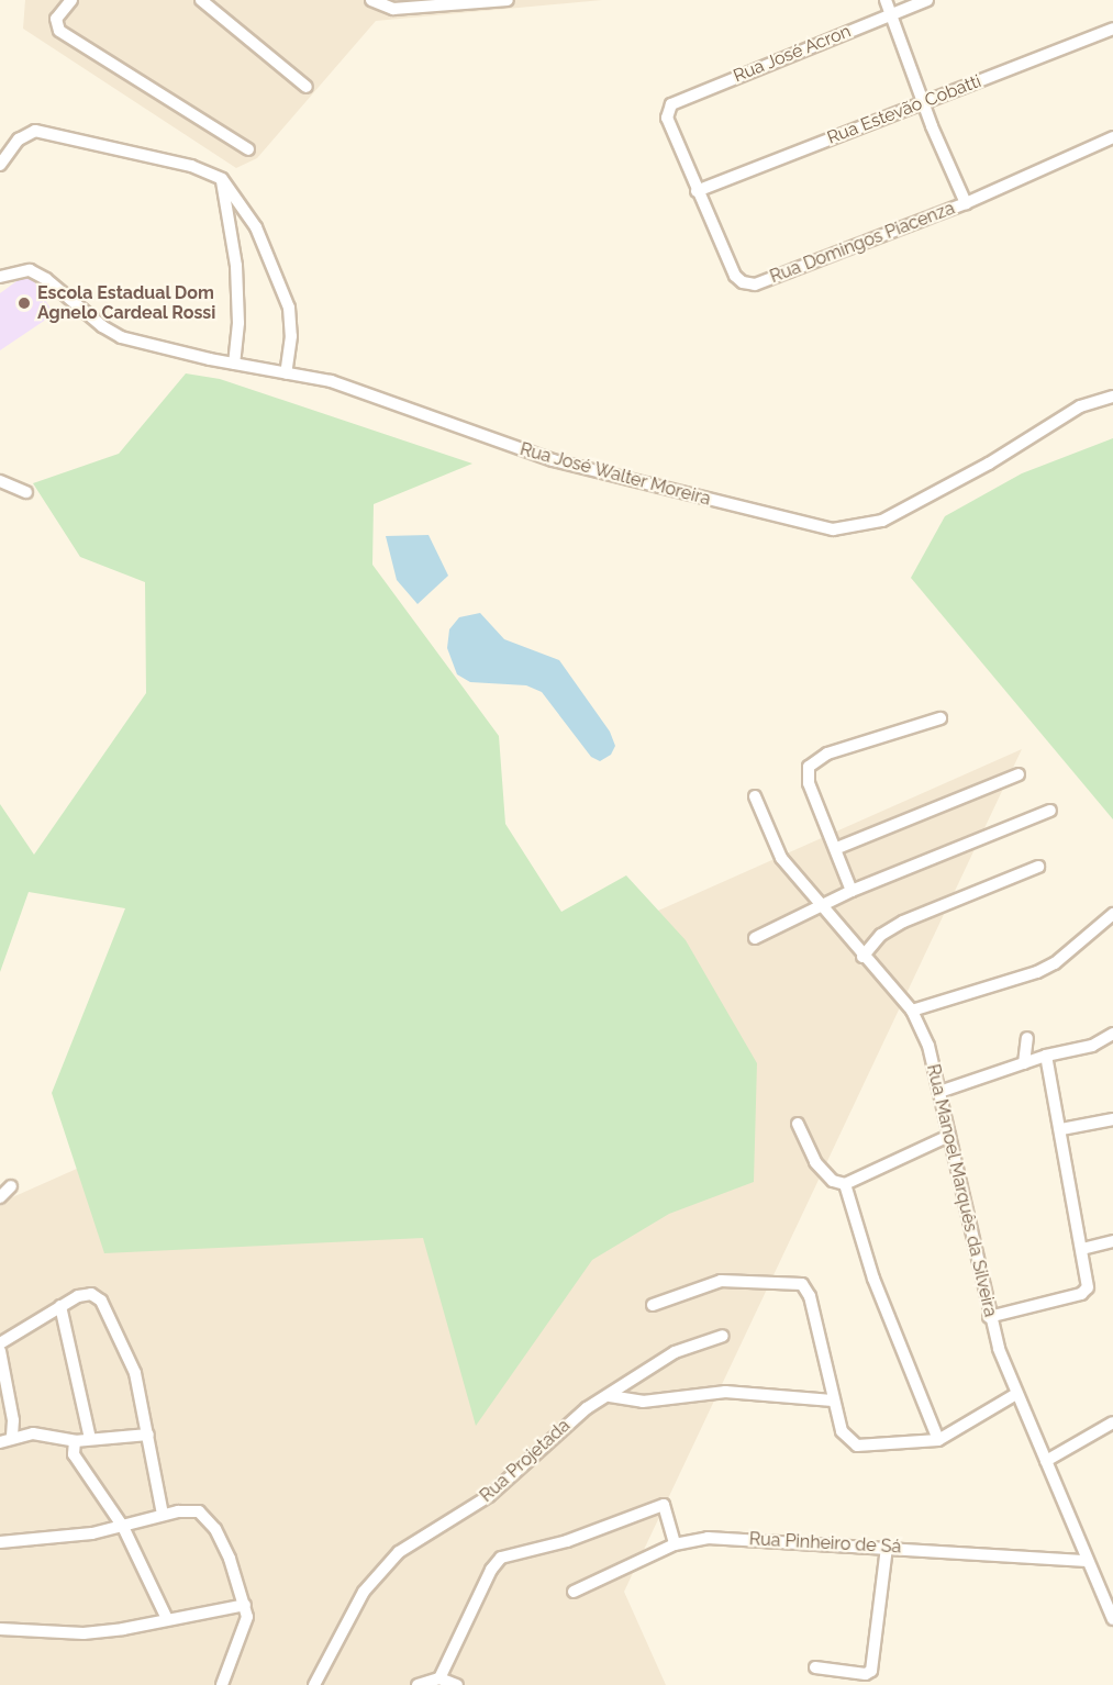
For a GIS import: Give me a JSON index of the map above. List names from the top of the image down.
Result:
{
  "streets": {
    "street": [
      "Rua José Acron",
      "Rua Estevão Cobatti",
      "Rua Domingos Piacenza",
      "Rua José Walter Moreira",
      "Rua Manoel Marquês da Silveira",
      "Rua Projetada",
      "Rua Pinheiro de Sá"
    ]
  },
  "crossings": [
    ["Rua José Acron", "Rua Domingos Piacenza"],
    ["Rua Estevão Cobatti", "Rua Domingos Piacenza"],
    ["Rua Manoel Marquês da Silveira", "Rua Pinheiro de Sá"]
  ],
  "places": ["Escola Estadual Dom Agnelo Cardeal Rossi"]
}
